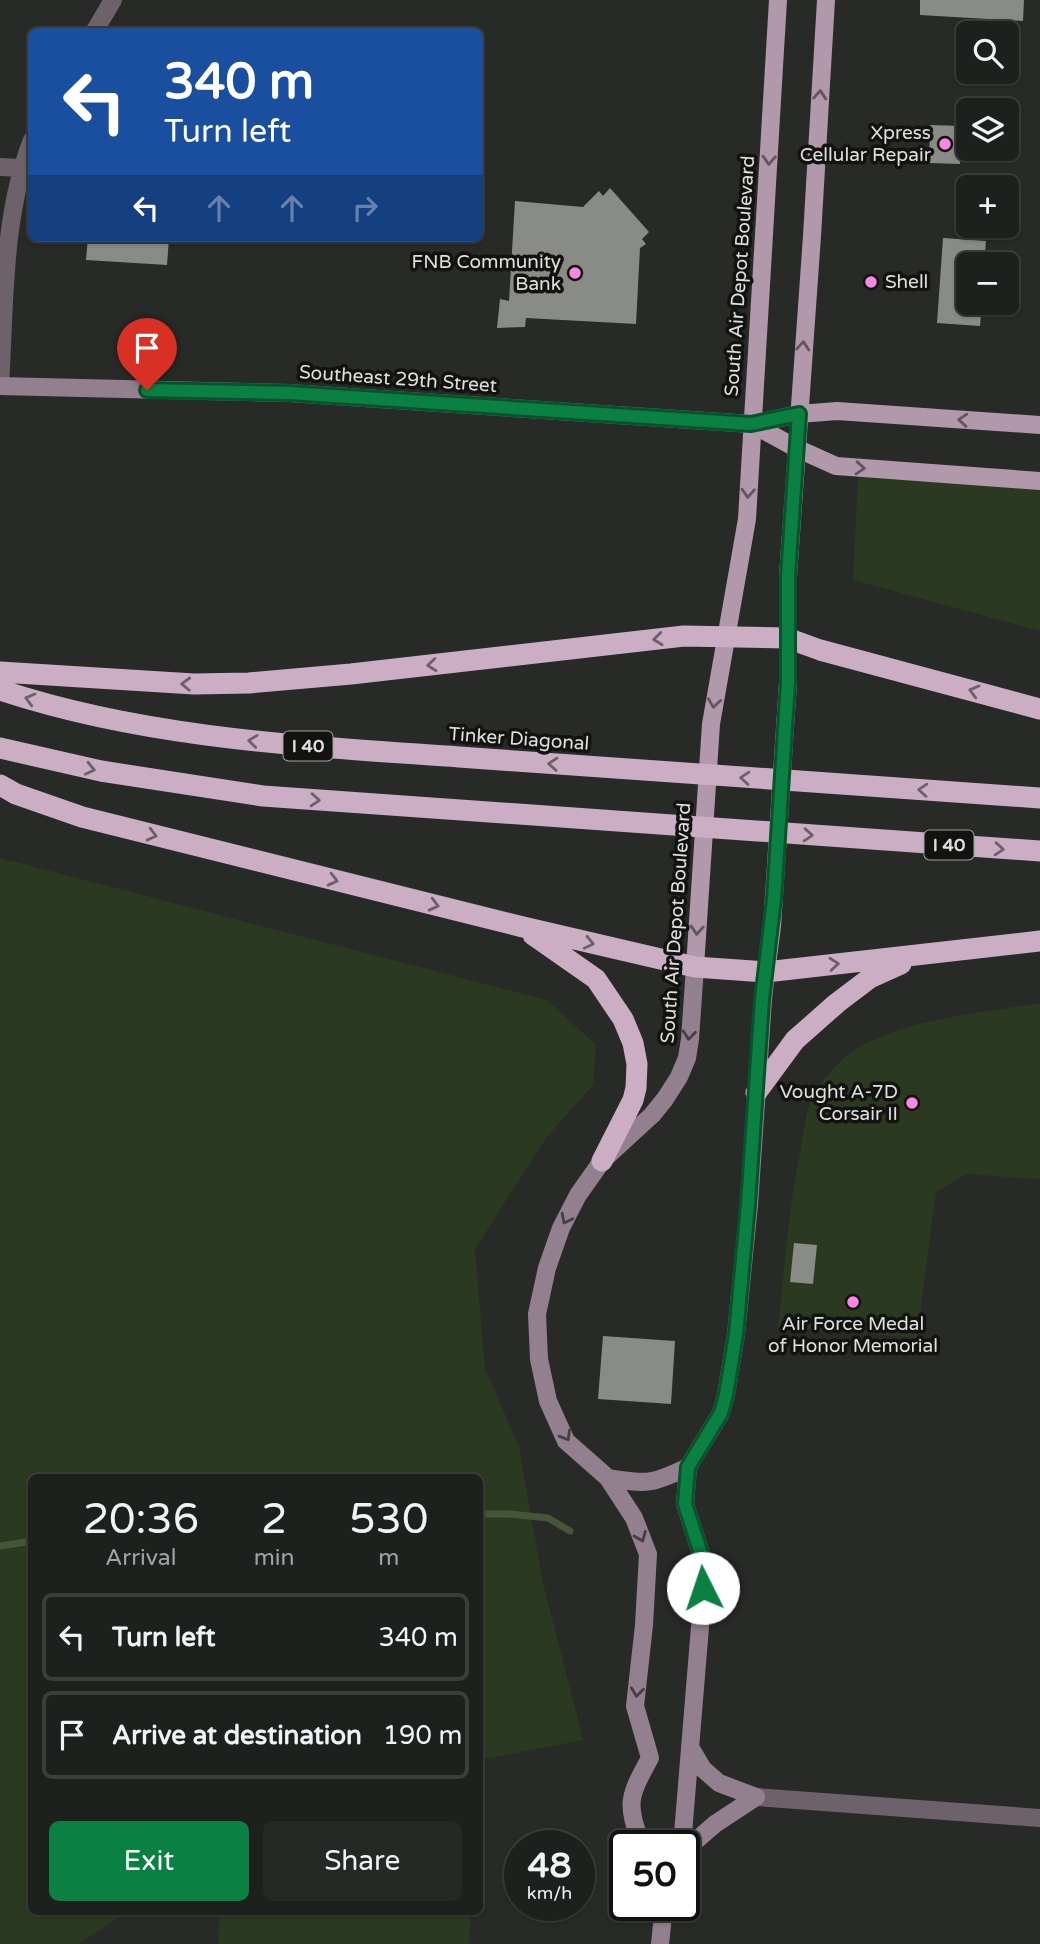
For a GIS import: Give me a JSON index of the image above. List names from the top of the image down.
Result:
{
  "streets": {
    "highway": ["Tinker Diagonal", "I 40"],
    "main road": ["South Air Depot Boulevard", "Southeast 29th Street"]
  },
  "crossings": [
    ["South Air Depot Boulevard", "Southeast 29th Street"]
  ],
  "places": [
    "Xpress Cellular Repair",
    "FNB Community Bank",
    "Shell",
    "Vought A-7D Corsair II",
    "Air Force Medal of Honor Memorial"
  ],
  "page": {
    "map_buttons": ["+", "−"],
    "turn": ["340 m", "Turn left"],
    "eta": [
      "20:36",
      "Arrival",
      "2",
      "min",
      "530",
      "m"
    ],
    "list": [
      {
        "name": "Turn left",
        "value": "340 m"
      },
      {
        "name": "Arrive at destination",
        "value": "190 m"
      }
    ],
    "buttons": ["Exit", "Share"],
    "speed": "48 km/h",
    "limit": "50"
  }
}
